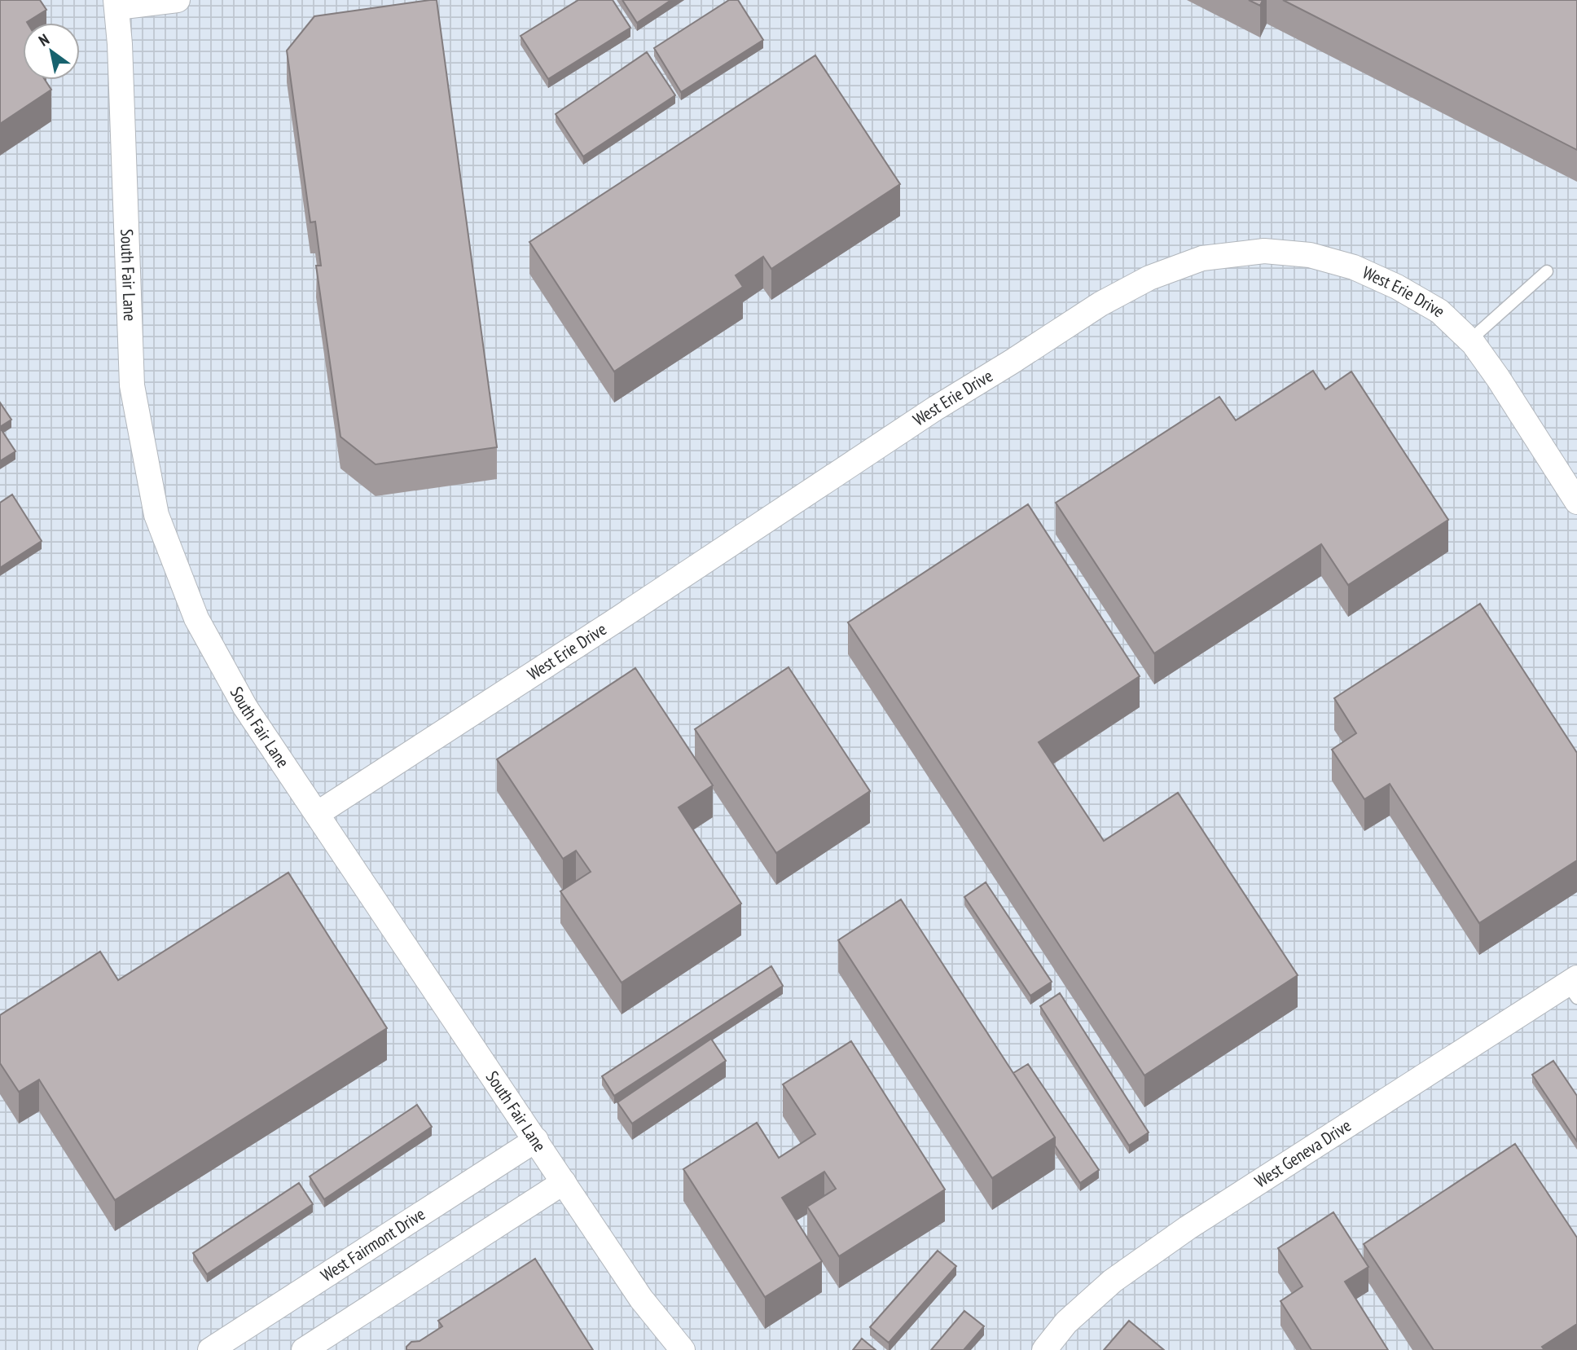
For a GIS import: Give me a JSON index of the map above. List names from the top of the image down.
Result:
{
  "streets": {
    "street": [
      "South Fair Lane",
      "West Erie Drive",
      "West Geneva Drive",
      "West Fairmont Drive"
    ]
  },
  "crossings": [
    ["South Fair Lane", "West Erie Drive"],
    ["South Fair Lane", "West Fairmont Drive"]
  ],
  "north": "top left"
}
